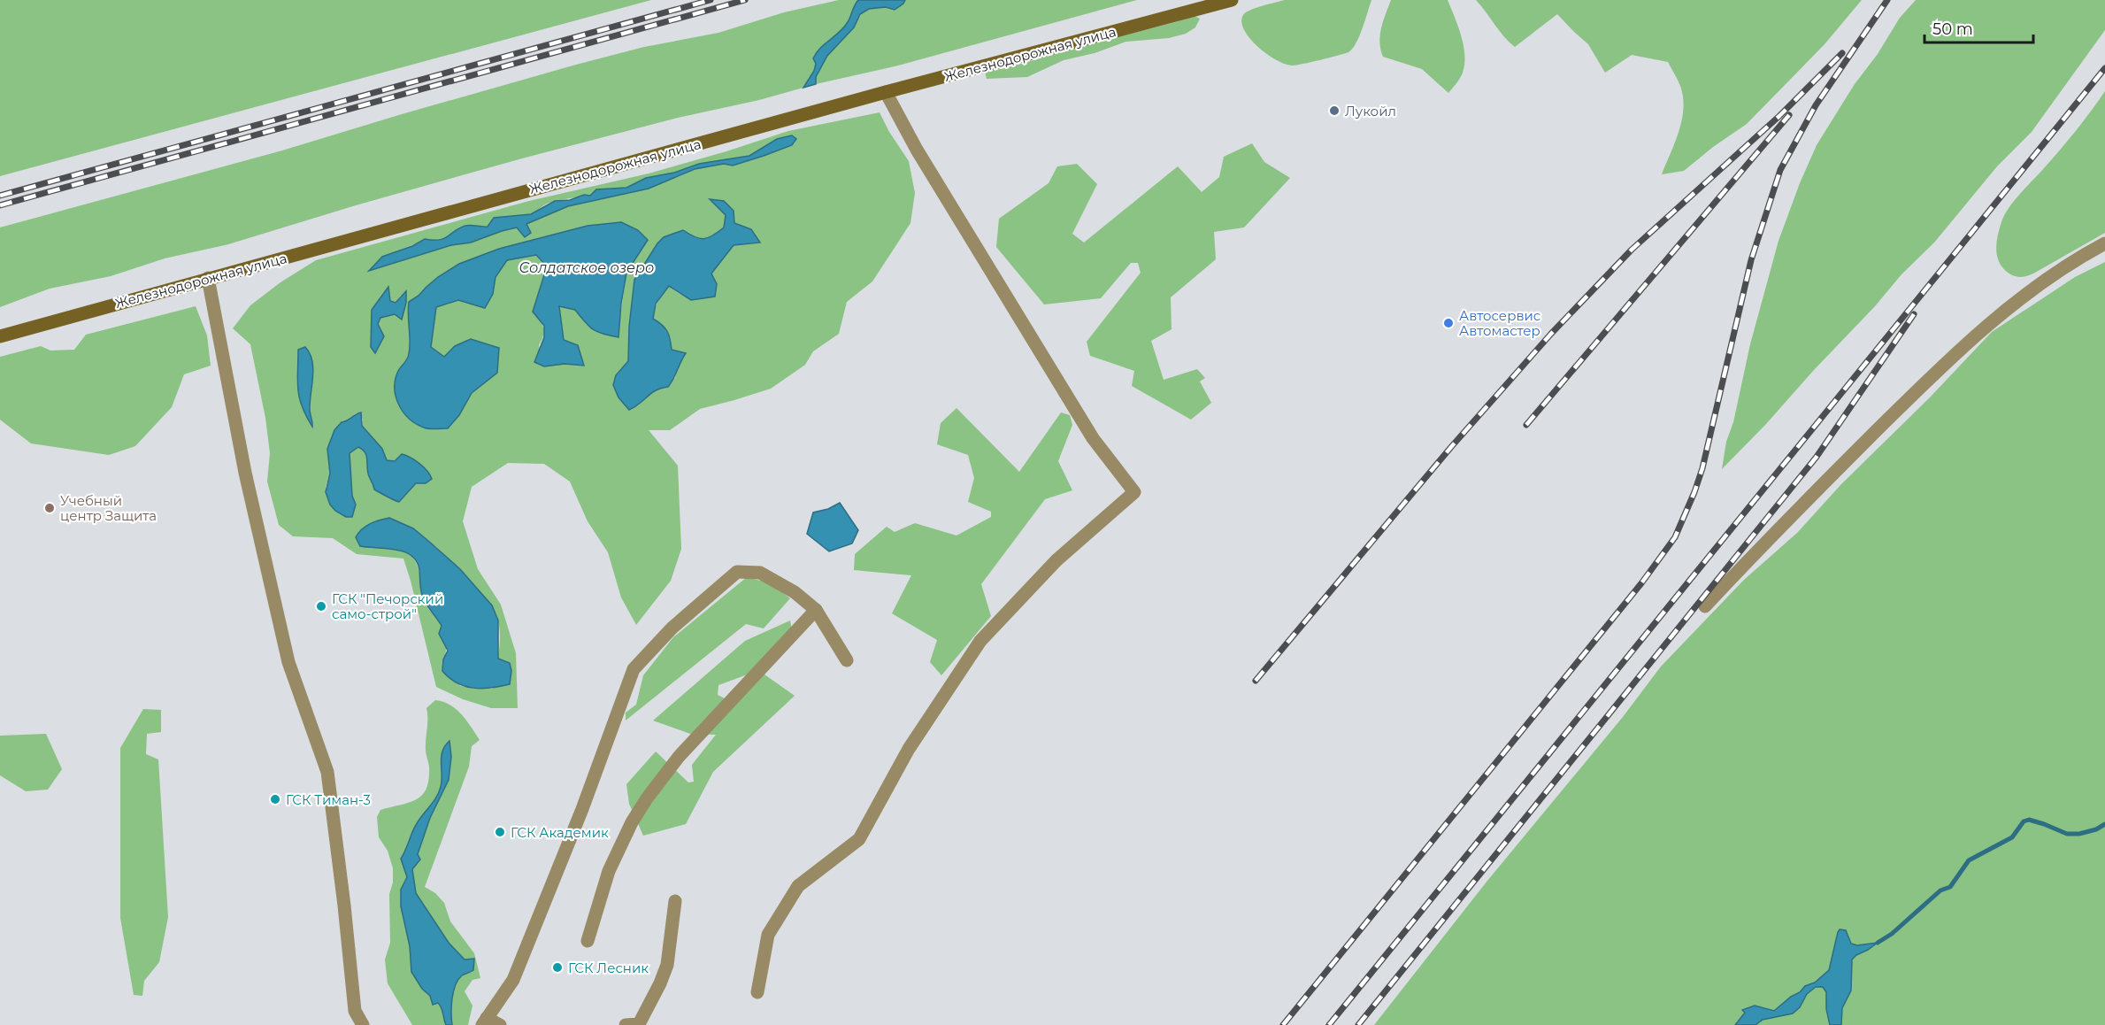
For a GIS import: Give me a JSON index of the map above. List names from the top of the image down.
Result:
{
  "streets": {
    "main road": ["Железнодорожная улица"]
  },
  "water": ["Солдатское озеро"],
  "places": [
    "Лукойл",
    "Автосервис Автомастер",
    "Учебный центр Защита",
    "ГСК \"Печорский само-строй\"",
    "ГСК Тиман-3",
    "ГСК Академик",
    "ГСК Лесник"
  ],
  "scale_bar": "50 m"
}
